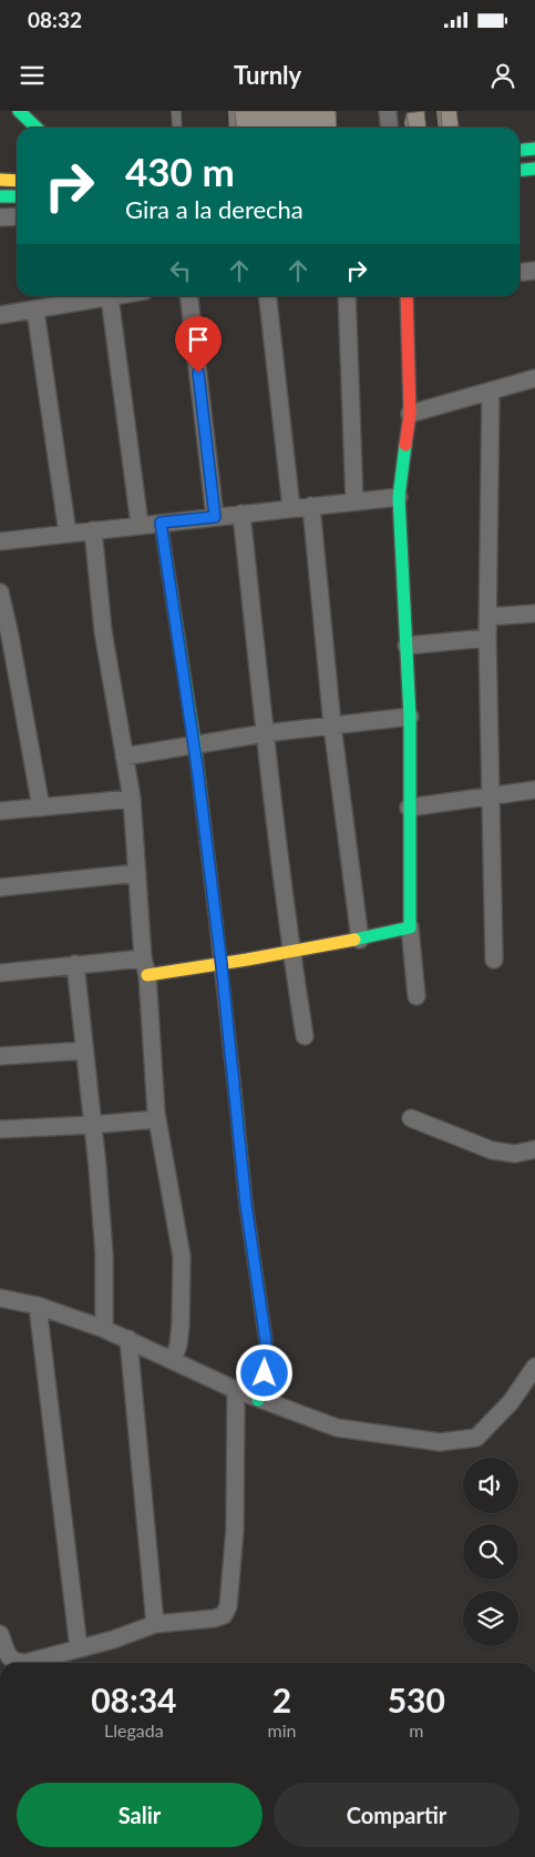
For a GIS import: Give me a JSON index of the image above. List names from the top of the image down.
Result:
{
  "page": {
    "status": "08:32",
    "header": "Turnly",
    "turn": ["430 m", "Gira a la derecha"],
    "eta": [
      "08:34",
      "Llegada",
      "2",
      "min",
      "530",
      "m"
    ],
    "buttons": ["Salir", "Compartir"]
  }
}
